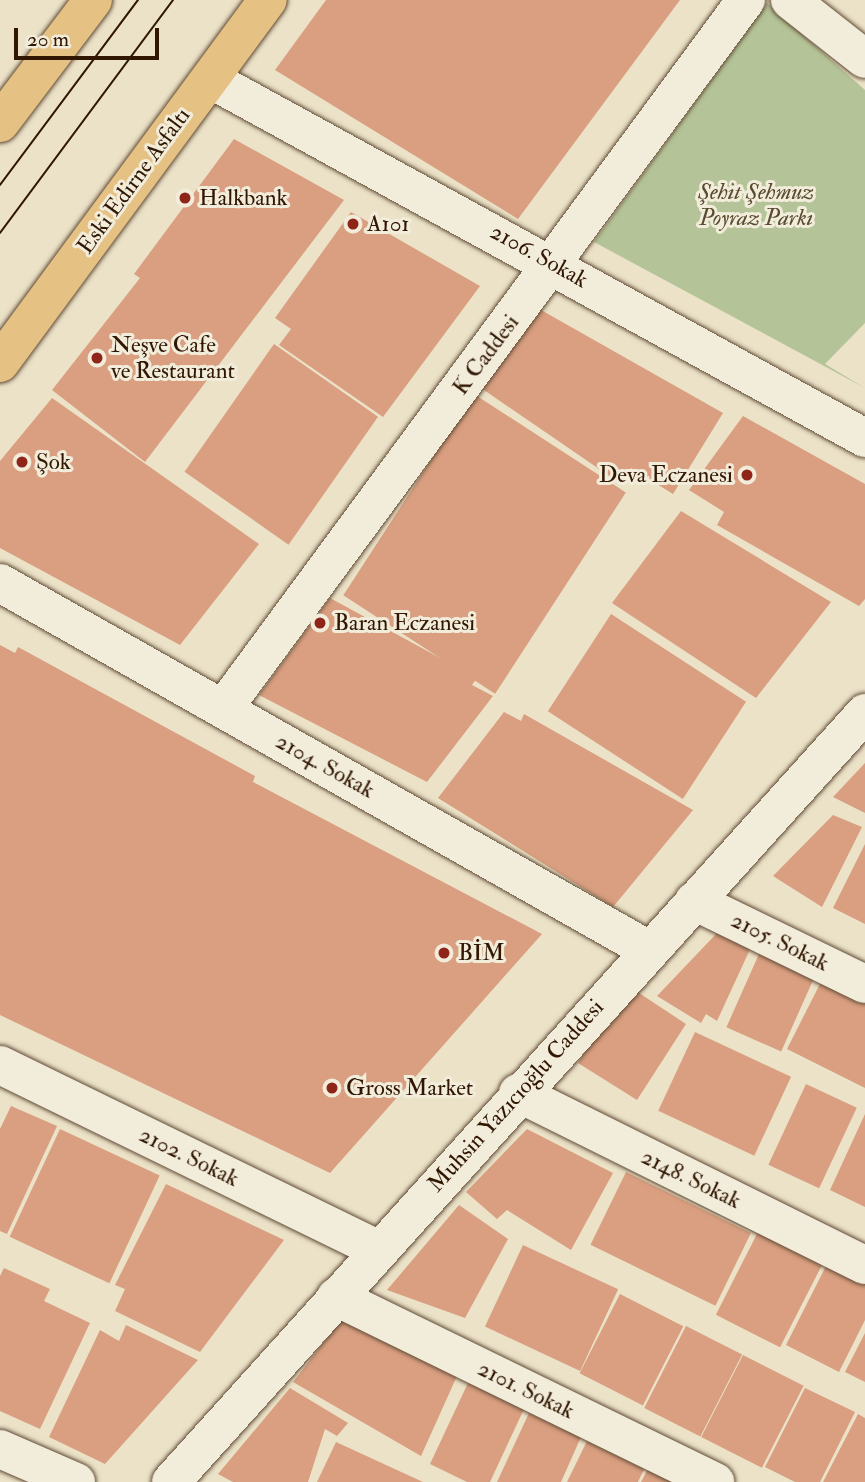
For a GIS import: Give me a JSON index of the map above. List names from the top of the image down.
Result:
{
  "streets": {
    "main road": ["Eski Edirne Asfaltı"],
    "street": [
      "2106. Sokak",
      "K Caddesi",
      "2104. Sokak",
      "2105. Sokak",
      "Muhsin Yazıcıoğlu Caddesi",
      "2102. Sokak",
      "2148. Sokak",
      "2101. Sokak"
    ]
  },
  "crossings": [
    ["Eski Edirne Asfaltı", "2106. Sokak"],
    ["2106. Sokak", "K Caddesi"],
    ["K Caddesi", "2104. Sokak"],
    ["2104. Sokak", "Muhsin Yazıcıoğlu Caddesi"],
    ["2105. Sokak", "Muhsin Yazıcıoğlu Caddesi"],
    ["Muhsin Yazıcıoğlu Caddesi", "2102. Sokak"],
    ["Muhsin Yazıcıoğlu Caddesi", "2148. Sokak"],
    ["Muhsin Yazıcıoğlu Caddesi", "2101. Sokak"]
  ],
  "parks": ["Şehit Şehmuz Poyraz Parkı"],
  "places": [
    "Halkbank",
    "A101",
    "Neşve Cafe ve Restaurant",
    "Şok",
    "Deva Eczanesi",
    "Baran Eczanesi",
    "BİM",
    "Gross Market"
  ],
  "scale_bar": "20 m"
}
